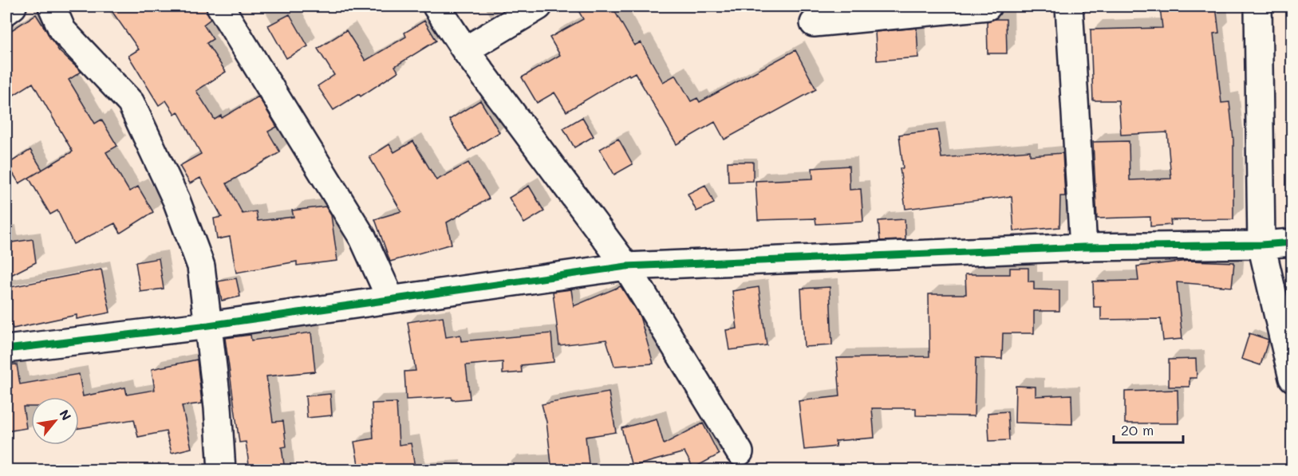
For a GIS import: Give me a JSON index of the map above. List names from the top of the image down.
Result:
{
  "scale_bar": "20 m",
  "north": "top right"
}
